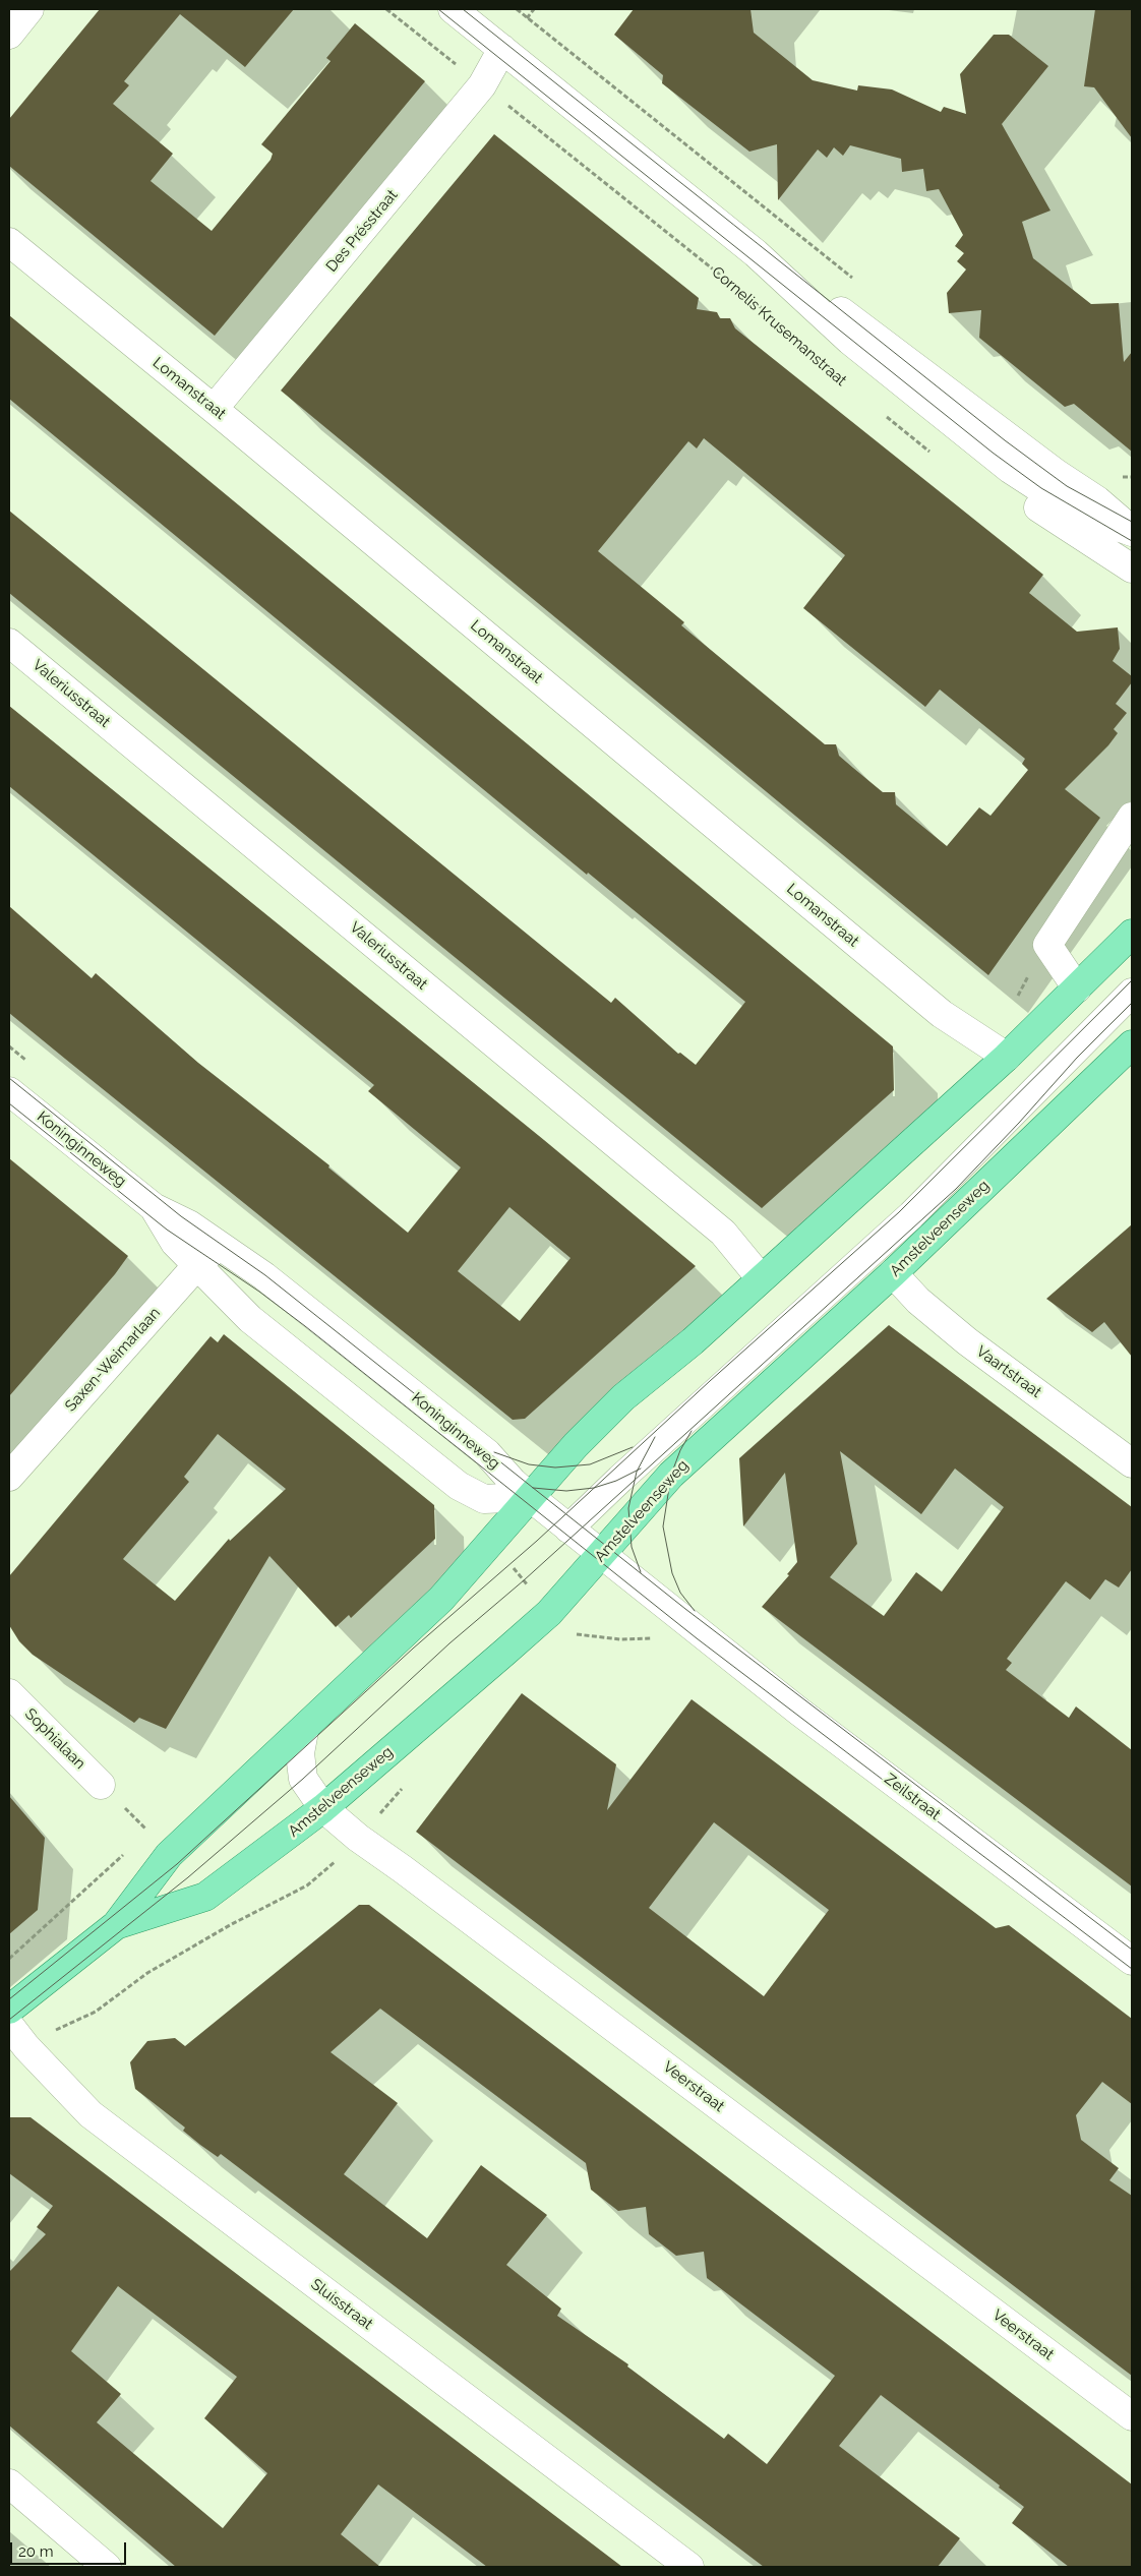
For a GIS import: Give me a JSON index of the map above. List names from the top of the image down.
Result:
{
  "streets": {
    "main road": ["Amstelveenseweg"],
    "street": [
      "Des Présstraat",
      "Cornelis Krusemanstraat",
      "Lomanstraat",
      "Valeriusstraat",
      "Koninginneweg",
      "Saxen-Weimarlaan",
      "Vaartstraat",
      "Sophialaan",
      "Zeilstraat",
      "Veerstraat",
      "Sluisstraat"
    ]
  },
  "crossings": [
    ["Des Présstraat", "Cornelis Krusemanstraat"],
    ["Des Présstraat", "Lomanstraat"],
    ["Lomanstraat", "Amstelveenseweg"],
    ["Valeriusstraat", "Amstelveenseweg"],
    ["Koninginneweg", "Amstelveenseweg"],
    ["Koninginneweg", "Saxen-Weimarlaan"],
    ["Koninginneweg", "Zeilstraat"],
    ["Amstelveenseweg", "Vaartstraat"],
    ["Amstelveenseweg", "Zeilstraat"],
    ["Amstelveenseweg", "Veerstraat"]
  ],
  "scale_bar": "20 m"
}
